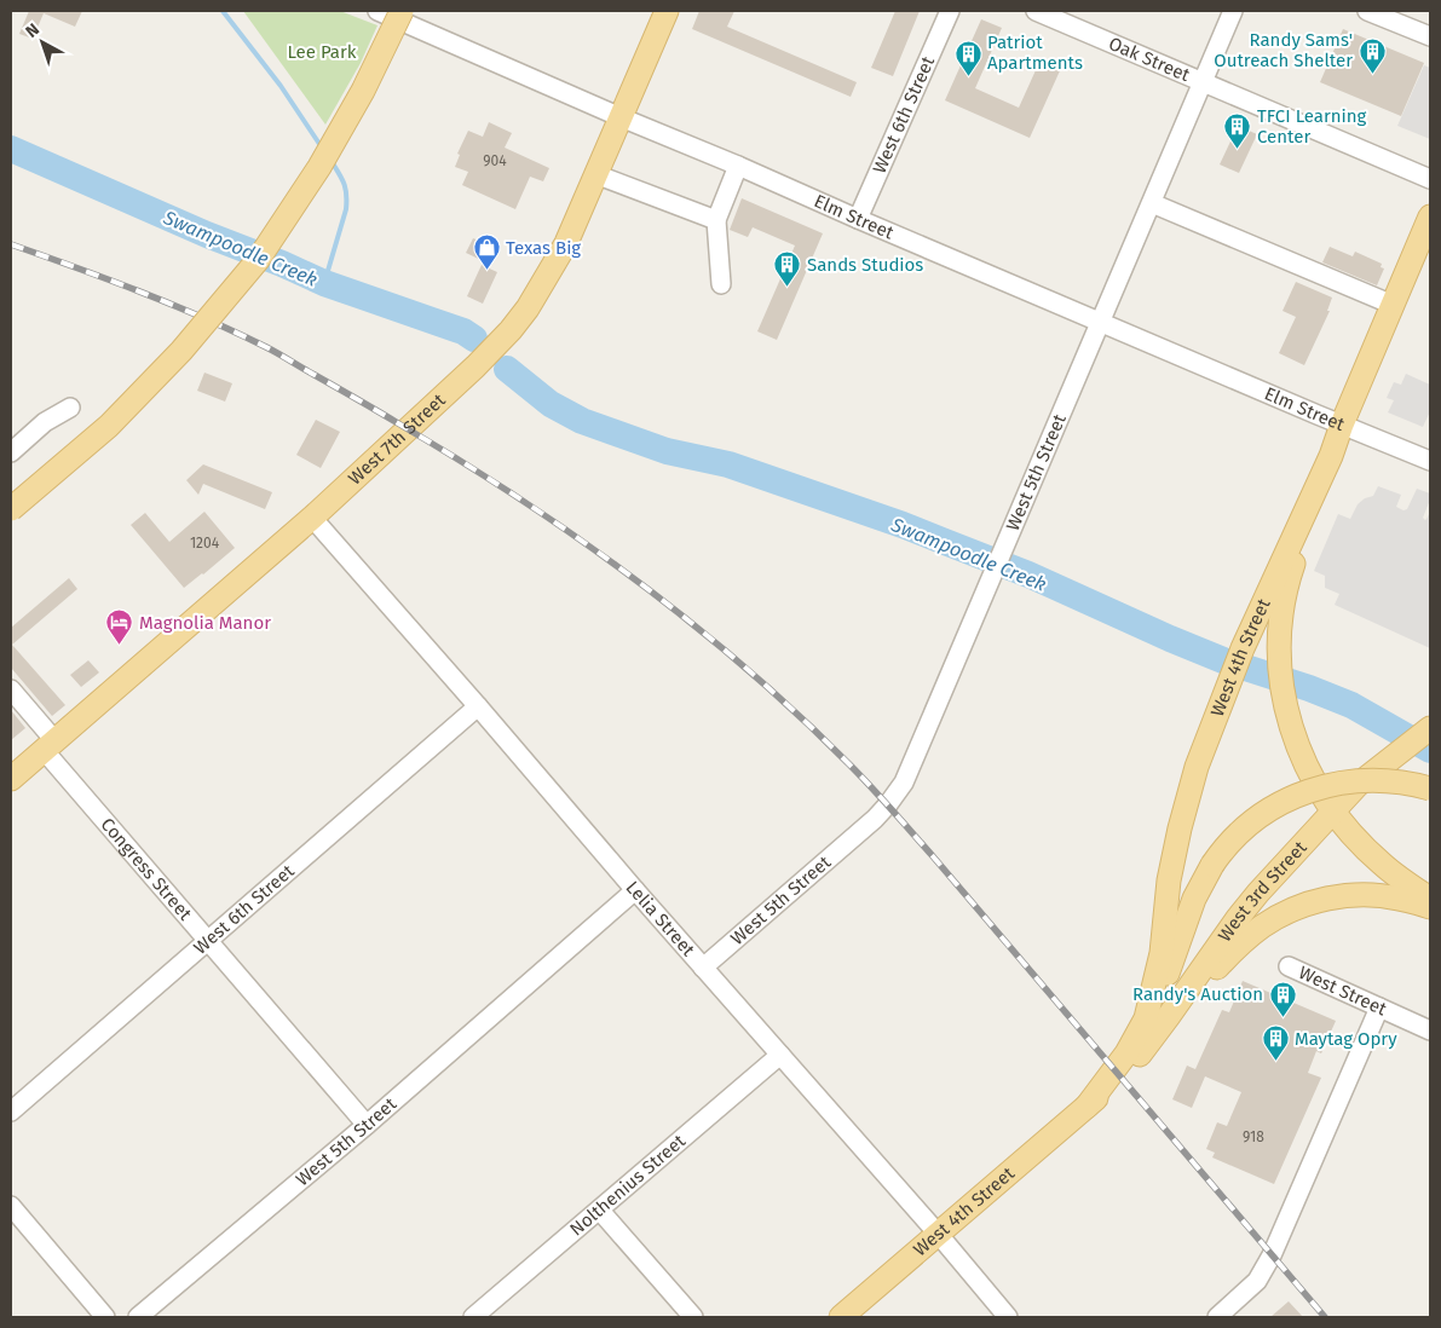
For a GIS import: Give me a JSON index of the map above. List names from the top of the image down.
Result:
{
  "streets": {
    "main road": ["West 7th Street", "West 4th Street", "West 3rd Street"],
    "street": [
      "Oak Street",
      "West 6th Street",
      "Elm Street",
      "West 5th Street",
      "Congress Street",
      "Lelia Street",
      "West Street",
      "Nolthenius Street"
    ]
  },
  "crossings": [
    ["Oak Street", "West 5th Street"],
    ["West 6th Street", "Elm Street"],
    ["West 6th Street", "Congress Street"],
    ["West 6th Street", "Lelia Street"],
    ["Elm Street", "West 7th Street"],
    ["Elm Street", "West 5th Street"],
    ["Elm Street", "West 4th Street"],
    ["West 7th Street", "Congress Street"],
    ["West 7th Street", "Lelia Street"],
    ["West 5th Street", "Congress Street"],
    ["West 5th Street", "Lelia Street"],
    ["West 4th Street", "West 3rd Street"],
    ["West 4th Street", "Lelia Street"],
    ["Lelia Street", "Nolthenius Street"]
  ],
  "water": ["Swampoodle Creek"],
  "parks": ["Lee Park"],
  "places": {
    "building": [
      "Randy Sams' Outreach Shelter",
      "Patriot Apartments",
      "TFCI Learning Center",
      "Sands Studios",
      "Randy's Auction",
      "Maytag Opry"
    ],
    "shop": ["Texas Big"],
    "hotel": ["Magnolia Manor"]
  },
  "house_numbers": ["904", "1204", "918"],
  "north": "top left"
}
